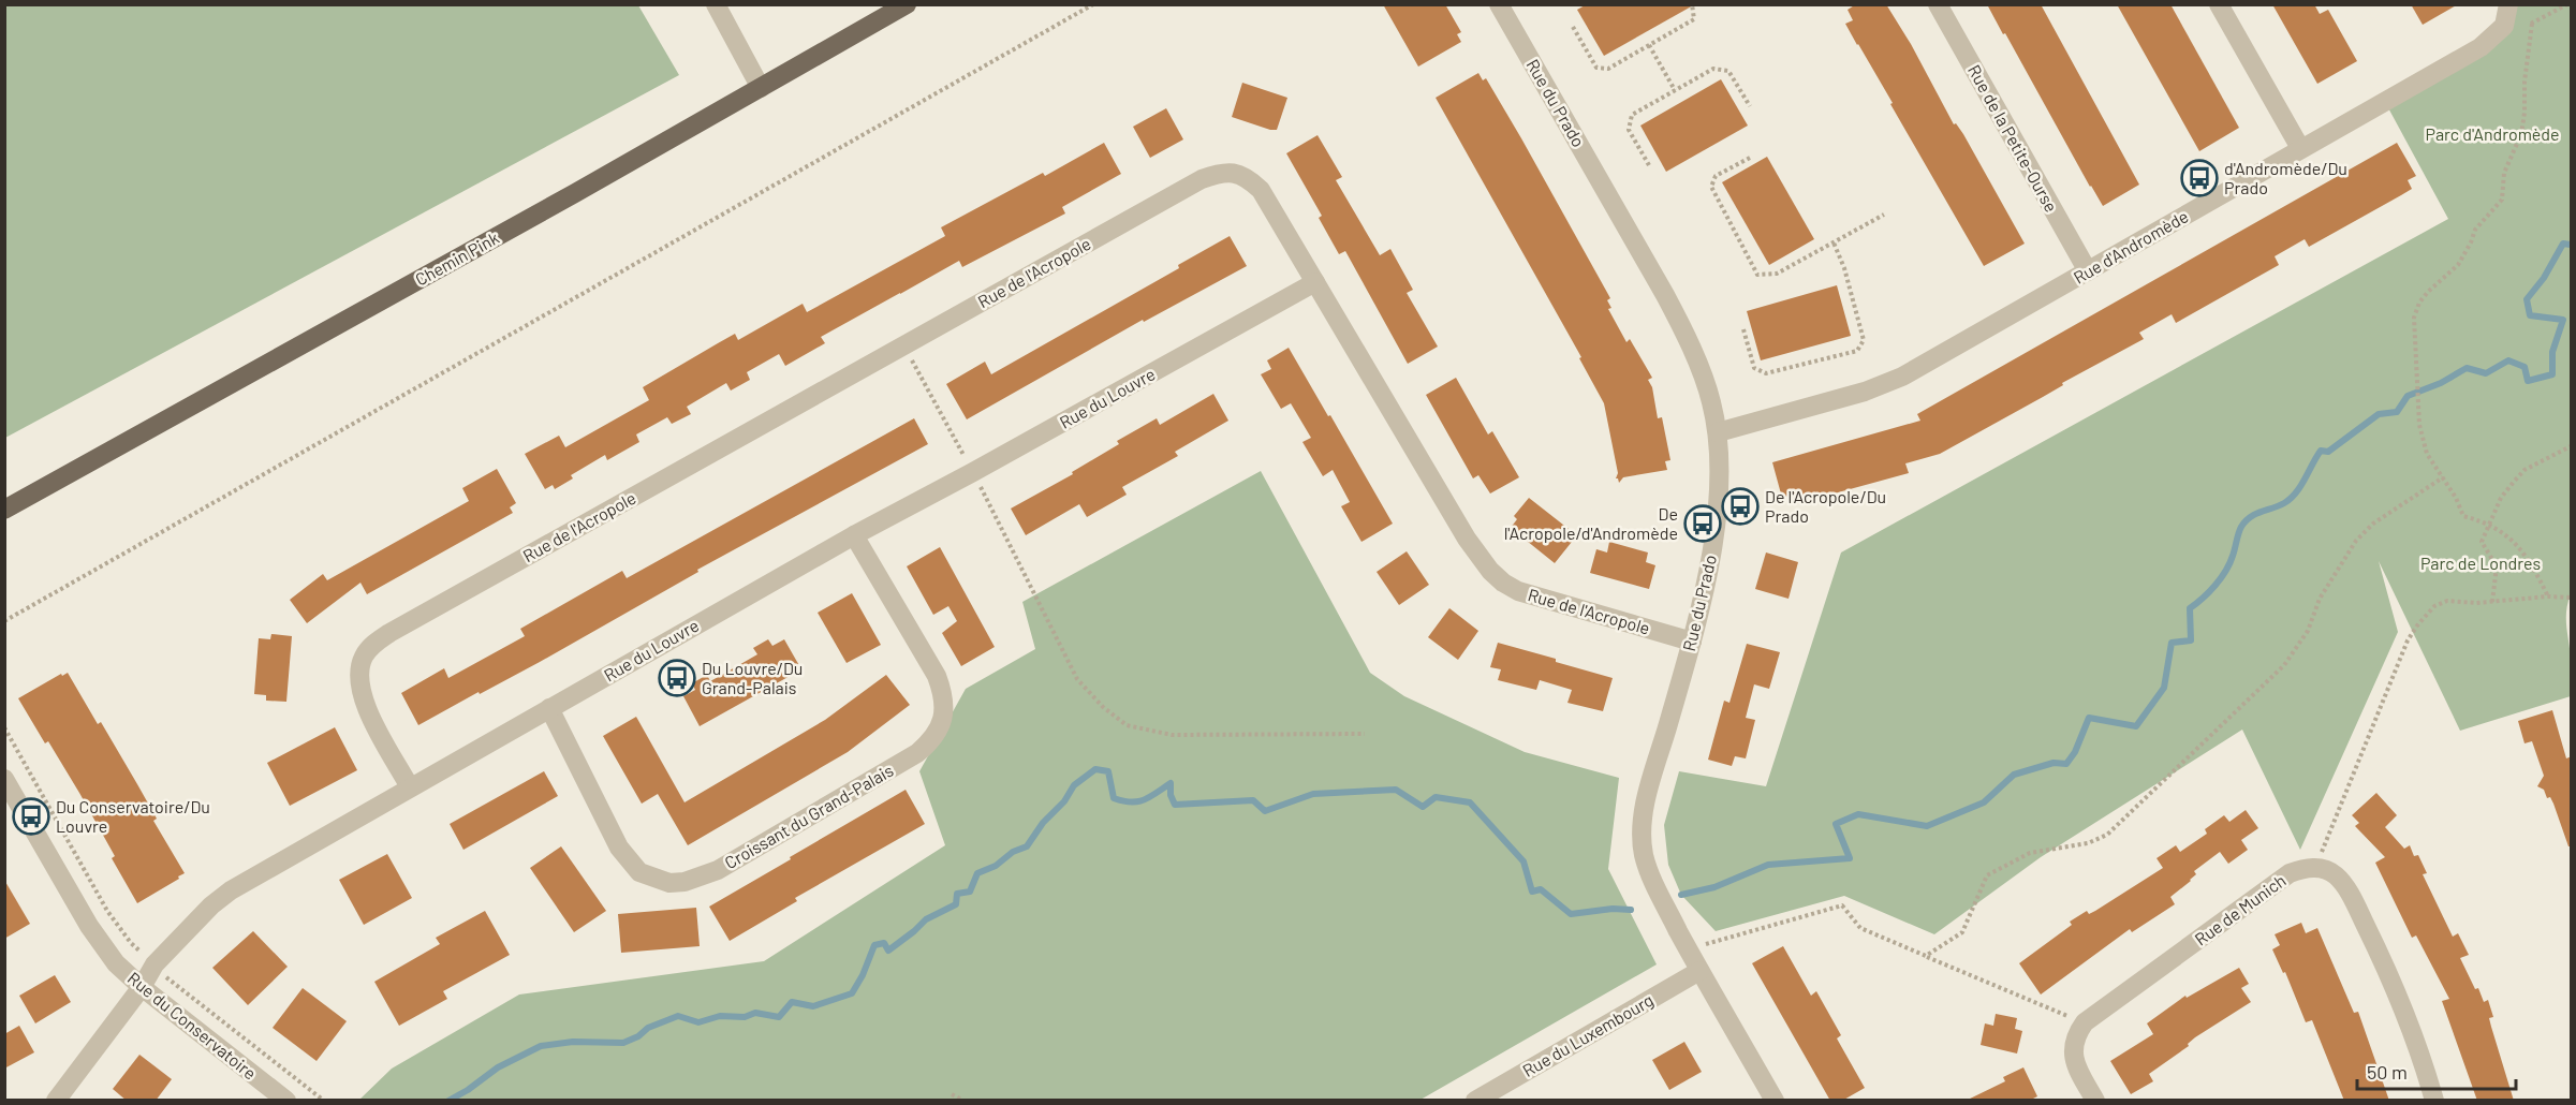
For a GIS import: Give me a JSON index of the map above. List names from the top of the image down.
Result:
{
  "streets": {
    "main road": ["Chemin Pink"],
    "street": [
      "Rue du Prado",
      "Rue de la Petite-Ourse",
      "Rue d'Andromède",
      "Rue de l'Acropole",
      "Rue du Louvre",
      "Croissant du Grand-Palais",
      "Rue de Munich",
      "Rue du Conservatoire",
      "Rue du Luxembourg"
    ]
  },
  "crossings": [
    ["Rue du Prado", "Rue d'Andromède"],
    ["Rue du Prado", "Rue de l'Acropole"],
    ["Rue du Prado", "Rue du Luxembourg"],
    ["Rue de la Petite-Ourse", "Rue d'Andromède"],
    ["Rue de l'Acropole", "Rue du Louvre"],
    ["Rue du Louvre", "Croissant du Grand-Palais"],
    ["Rue du Louvre", "Rue du Conservatoire"]
  ],
  "parks": ["Parc d'Andromède", "Parc de Londres"],
  "places": {
    "bus stop": [
      "d'Andromède/Du Prado",
      "De l'Acropole/Du Prado",
      "De l'Acropole/d'Andromède",
      "Du Louvre/Du Grand-Palais",
      "Du Conservatoire/Du Louvre"
    ]
  },
  "scale_bar": "50 m"
}
